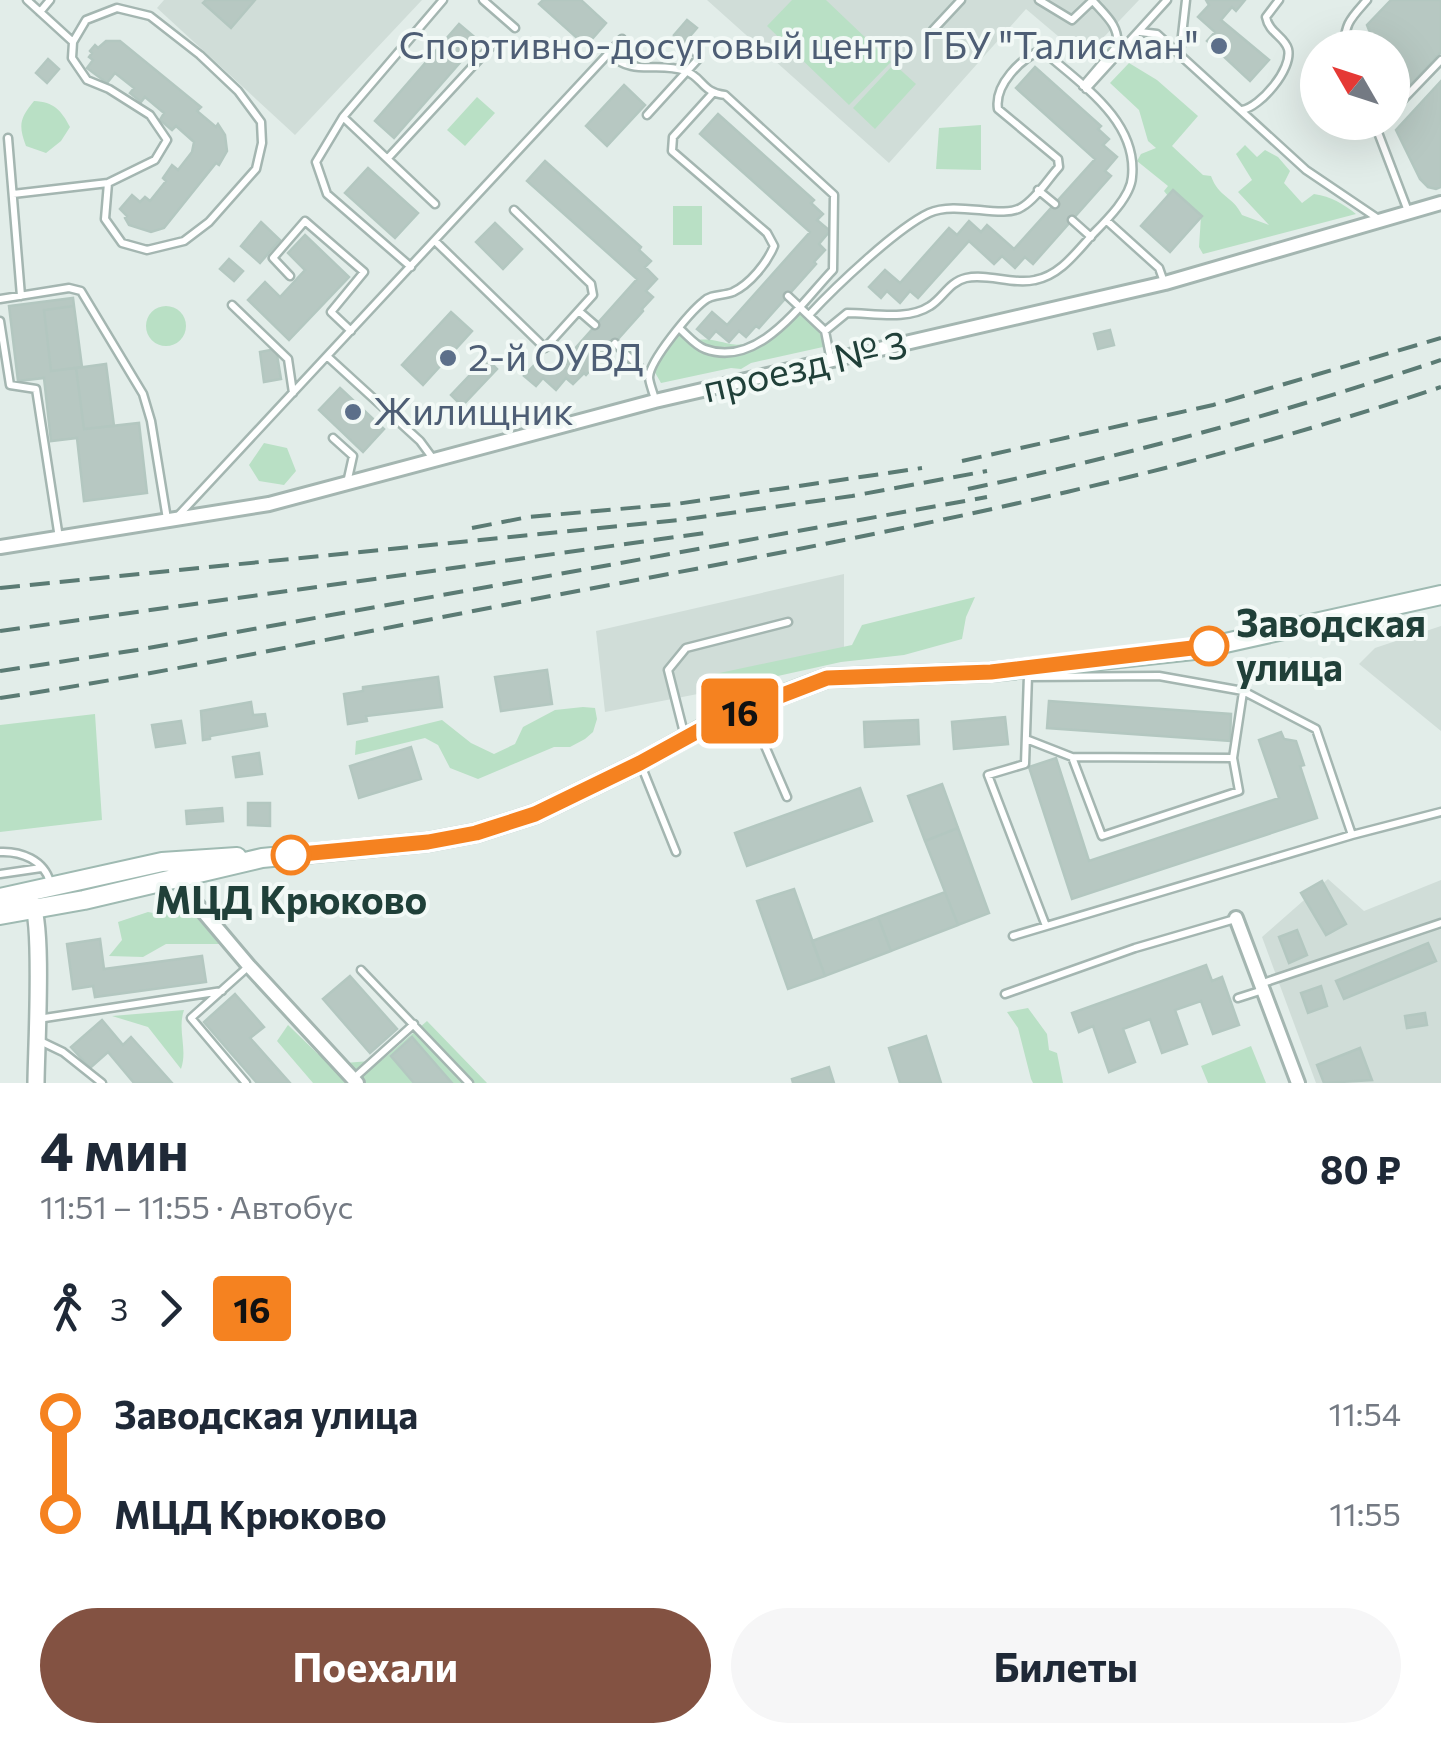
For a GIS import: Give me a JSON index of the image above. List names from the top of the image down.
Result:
{
  "streets": {
    "street": ["проезд № 3"]
  },
  "places": [
    "Спортивно-досуговый центр ГБУ \"Талисман\"",
    "2-й ОУВД",
    "Жилищник",
    "Заводская улица",
    "МЦД Крюково"
  ],
  "lines": ["bus line 16"],
  "north": "top left",
  "page": {
    "on_map": "16",
    "heading": ["4 мин", "11:51 – 11:55 · Автобус", "80 ₽"],
    "legs": ["3", "16"],
    "list": [
      {
        "name": "Заводская улица",
        "value": "11:54"
      },
      {
        "name": "МЦД Крюково",
        "value": "11:55"
      }
    ],
    "buttons": ["Поехали", "Билеты"]
  }
}
